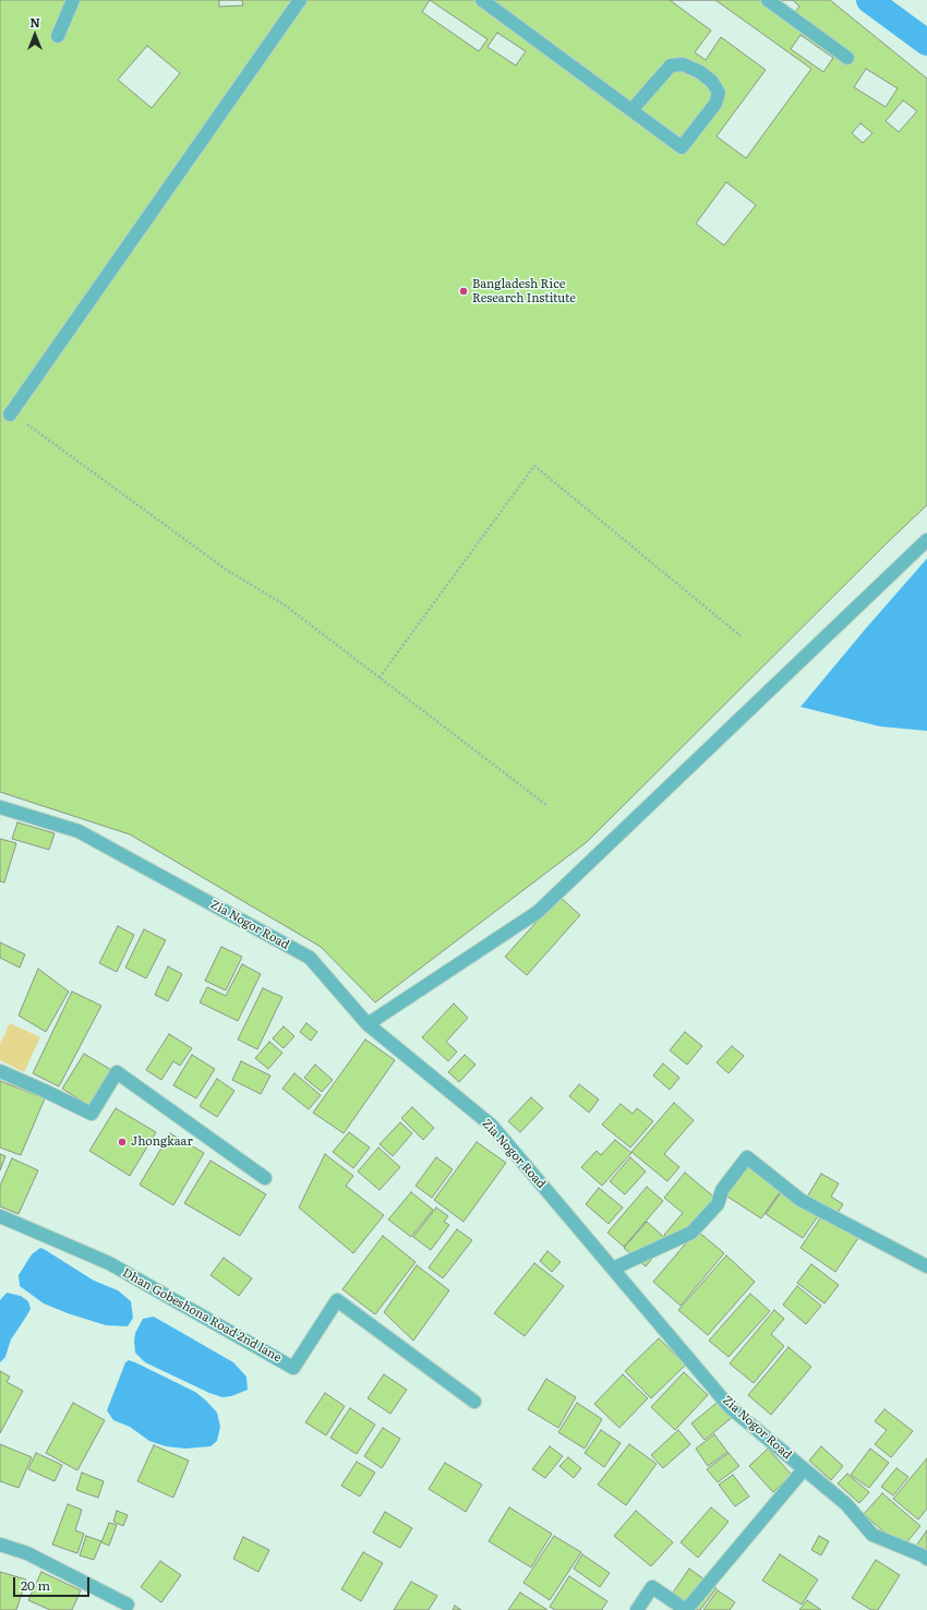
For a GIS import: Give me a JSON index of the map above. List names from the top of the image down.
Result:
{
  "streets": {
    "street": ["Zia Nogor Road", "Dhan Gobeshona Road 2nd lane"]
  },
  "places": ["Bangladesh Rice Research Institute", "Jhongkaar"],
  "scale_bar": "20 m",
  "north": "top"
}
